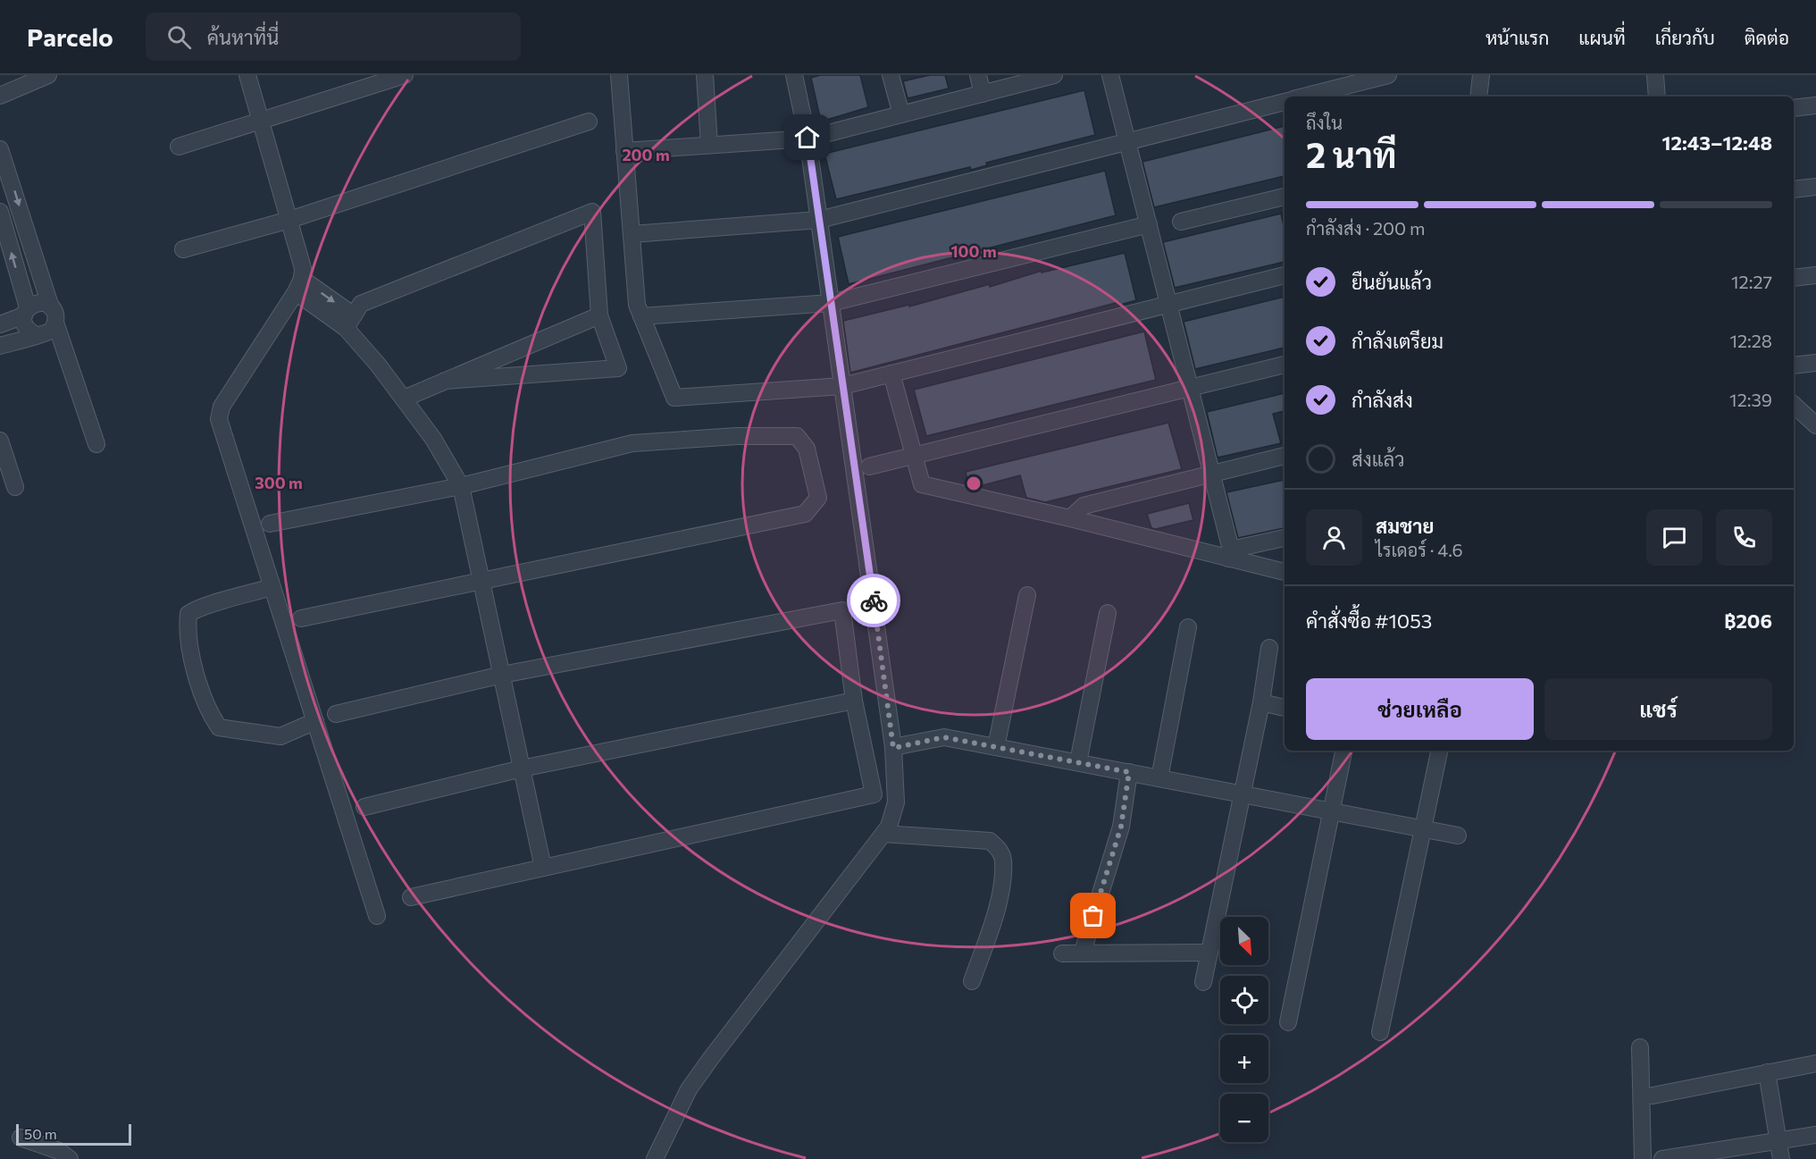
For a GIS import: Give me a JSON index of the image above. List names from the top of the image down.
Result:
{
  "scale_bar": "50 m",
  "north": "bottom right",
  "page": {
    "header": "Parcelo",
    "search": "ค้นหาที่นี่",
    "nav": [
      "หน้าแรก",
      "แผนที่",
      "เกี่ยวกับ",
      "ติดต่อ"
    ],
    "heading": ["2 นาที", "ถึงใน", "12:43–12:48"],
    "panel": [
      "สมชาย",
      "ไรเดอร์ · 4.6",
      "คำสั่งซื้อ #1053",
      "฿206"
    ],
    "bar": "กำลังส่ง · 200 m",
    "list": [
      ["ยืนยันแล้ว", "12:27"],
      ["กำลังเตรียม", "12:28"],
      ["กำลังส่ง", "12:39"],
      "ส่งแล้ว"
    ],
    "buttons": ["ช่วยเหลือ", "แชร์"],
    "map_buttons": ["+", "−"],
    "scale": "50 m"
  },
  "rings": ["200 m", "100 m", "300 m"]
}
